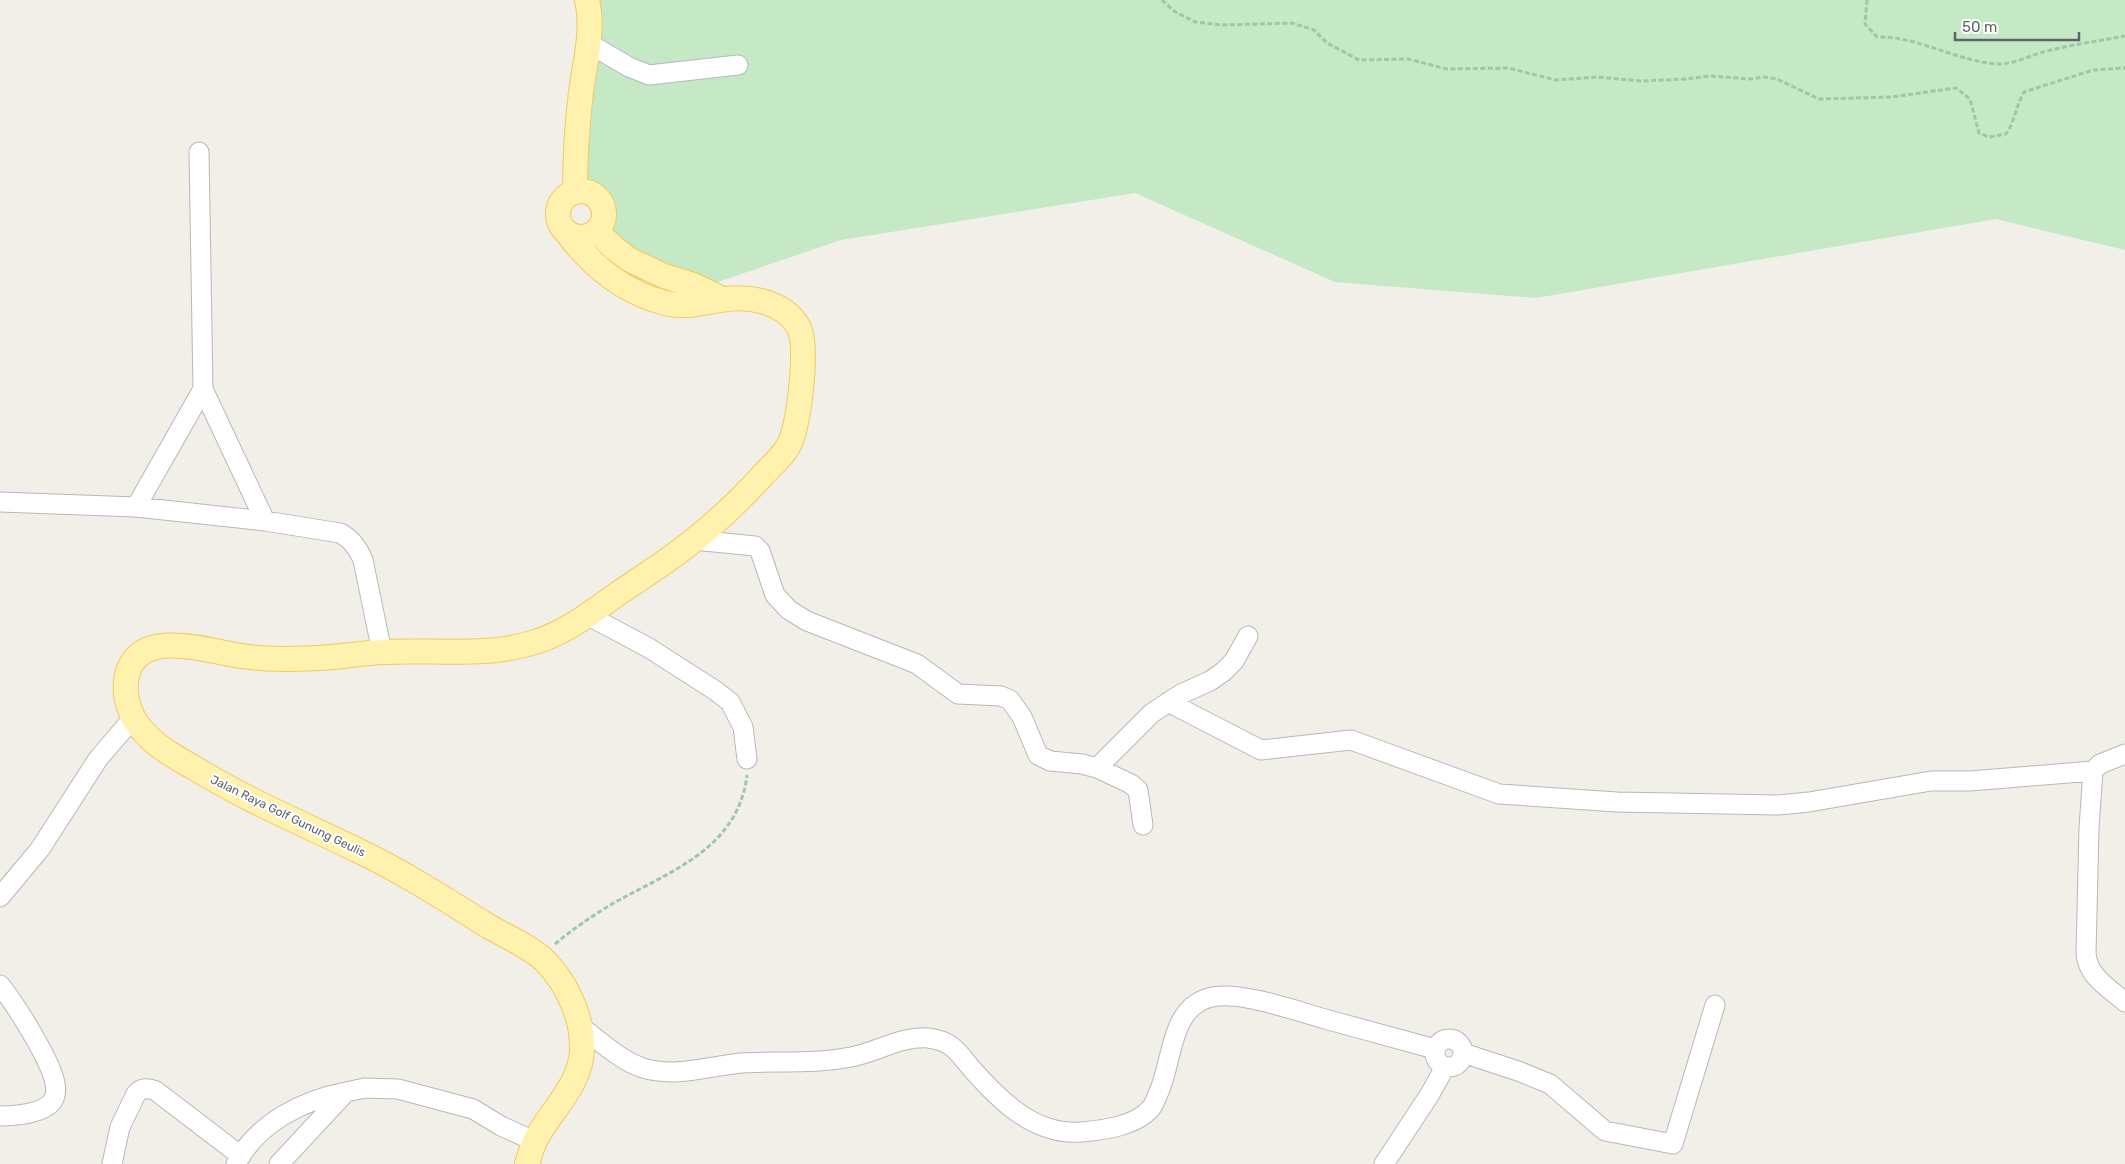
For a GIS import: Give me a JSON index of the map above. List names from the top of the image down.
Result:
{
  "streets": {
    "main road": ["Jalan Raya Golf Gunung Geulis"]
  },
  "scale_bar": "50 m"
}
